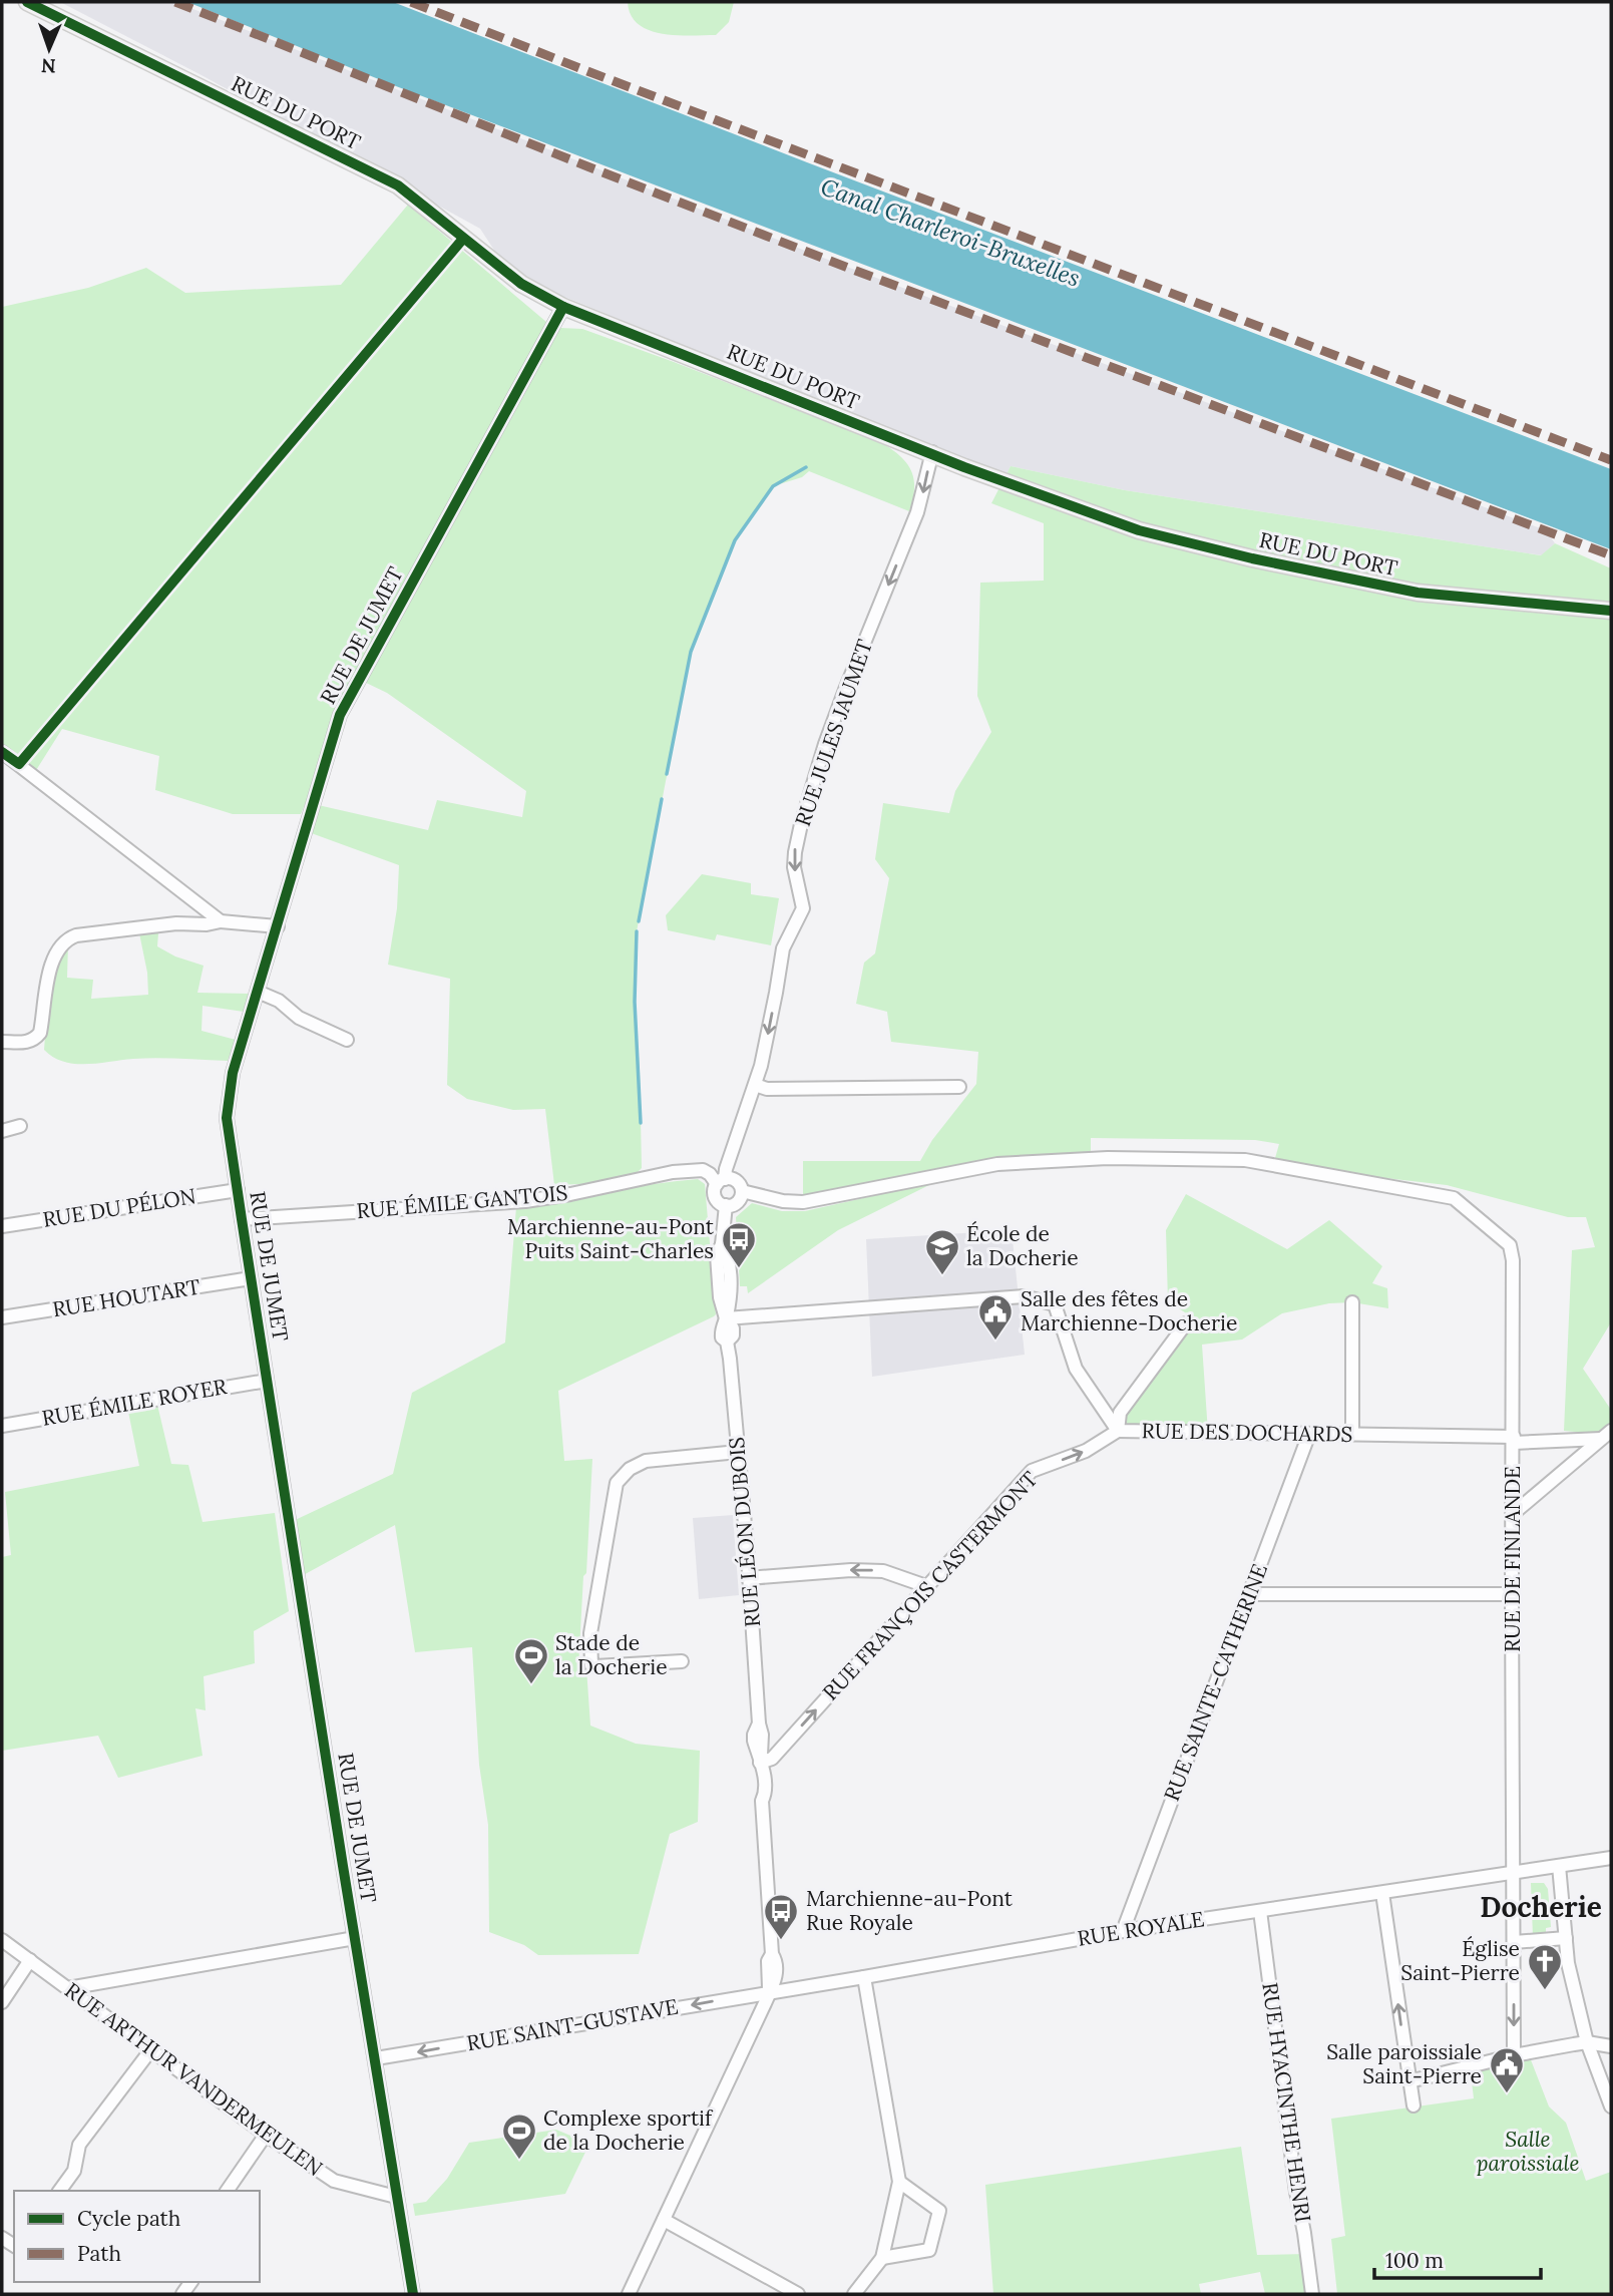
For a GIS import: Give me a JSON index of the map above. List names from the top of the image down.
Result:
{
  "streets": {
    "main road": ["RUE DU PORT"],
    "street": [
      "RUE DE JUMET",
      "RUE JULES JAUMET",
      "RUE ÉMILE GANTOIS",
      "RUE DU PÉLON",
      "RUE HOUTART",
      "RUE ÉMILE ROYER",
      "RUE DES DOCHARDS",
      "RUE LÉON DUBOIS",
      "RUE DE FINLANDE",
      "RUE FRANÇOIS CASTERMONT",
      "RUE SAINTE-CATHERINE",
      "RUE ROYALE",
      "RUE SAINT-GUSTAVE",
      "RUE ARTHUR VANDERMEULEN",
      "RUE HYACINTHE HENRI"
    ]
  },
  "crossings": [
    ["RUE DU PORT", "RUE DE JUMET"],
    ["RUE DU PORT", "RUE JULES JAUMET"],
    ["RUE DE JUMET", "RUE ÉMILE GANTOIS"],
    ["RUE DE JUMET", "RUE DU PÉLON"],
    ["RUE DE JUMET", "RUE HOUTART"],
    ["RUE DE JUMET", "RUE ÉMILE ROYER"],
    ["RUE DE JUMET", "RUE SAINT-GUSTAVE"],
    ["RUE DE JUMET", "RUE ARTHUR VANDERMEULEN"],
    ["RUE JULES JAUMET", "RUE ÉMILE GANTOIS"],
    ["RUE JULES JAUMET", "RUE LÉON DUBOIS"],
    ["RUE JULES JAUMET", "RUE DE FINLANDE"],
    ["RUE ÉMILE GANTOIS", "RUE LÉON DUBOIS"],
    ["RUE ÉMILE GANTOIS", "RUE DE FINLANDE"],
    ["RUE DES DOCHARDS", "RUE LÉON DUBOIS"],
    ["RUE DES DOCHARDS", "RUE DE FINLANDE"],
    ["RUE DES DOCHARDS", "RUE FRANÇOIS CASTERMONT"],
    ["RUE DES DOCHARDS", "RUE SAINTE-CATHERINE"],
    ["RUE LÉON DUBOIS", "RUE DE FINLANDE"],
    ["RUE LÉON DUBOIS", "RUE FRANÇOIS CASTERMONT"],
    ["RUE LÉON DUBOIS", "RUE ROYALE"],
    ["RUE LÉON DUBOIS", "RUE SAINT-GUSTAVE"],
    ["RUE DE FINLANDE", "RUE ROYALE"],
    ["RUE SAINTE-CATHERINE", "RUE ROYALE"],
    ["RUE ROYALE", "RUE SAINT-GUSTAVE"],
    ["RUE ROYALE", "RUE HYACINTHE HENRI"]
  ],
  "one_way": ["RUE JULES JAUMET", "RUE FRANÇOIS CASTERMONT", "RUE SAINT-GUSTAVE"],
  "districts": ["Docherie"],
  "water": ["Canal Charleroi-Bruxelles"],
  "parks": ["Salle paroissiale"],
  "places": {
    "bus stop": ["Marchienne-au-Pont Puits Saint-Charles", "Marchienne-au-Pont Rue Royale"],
    "school or university": ["École de la Docherie"],
    "public building": ["Salle des fêtes de Marchienne-Docherie", "Salle paroissiale Saint-Pierre"],
    "sports": ["Stade de la Docherie", "Complexe sportif de la Docherie"],
    "church": ["Église Saint-Pierre"]
  },
  "legend": ["Cycle path", "Path"],
  "scale_bar": "100 m",
  "north": "bottom"
}
